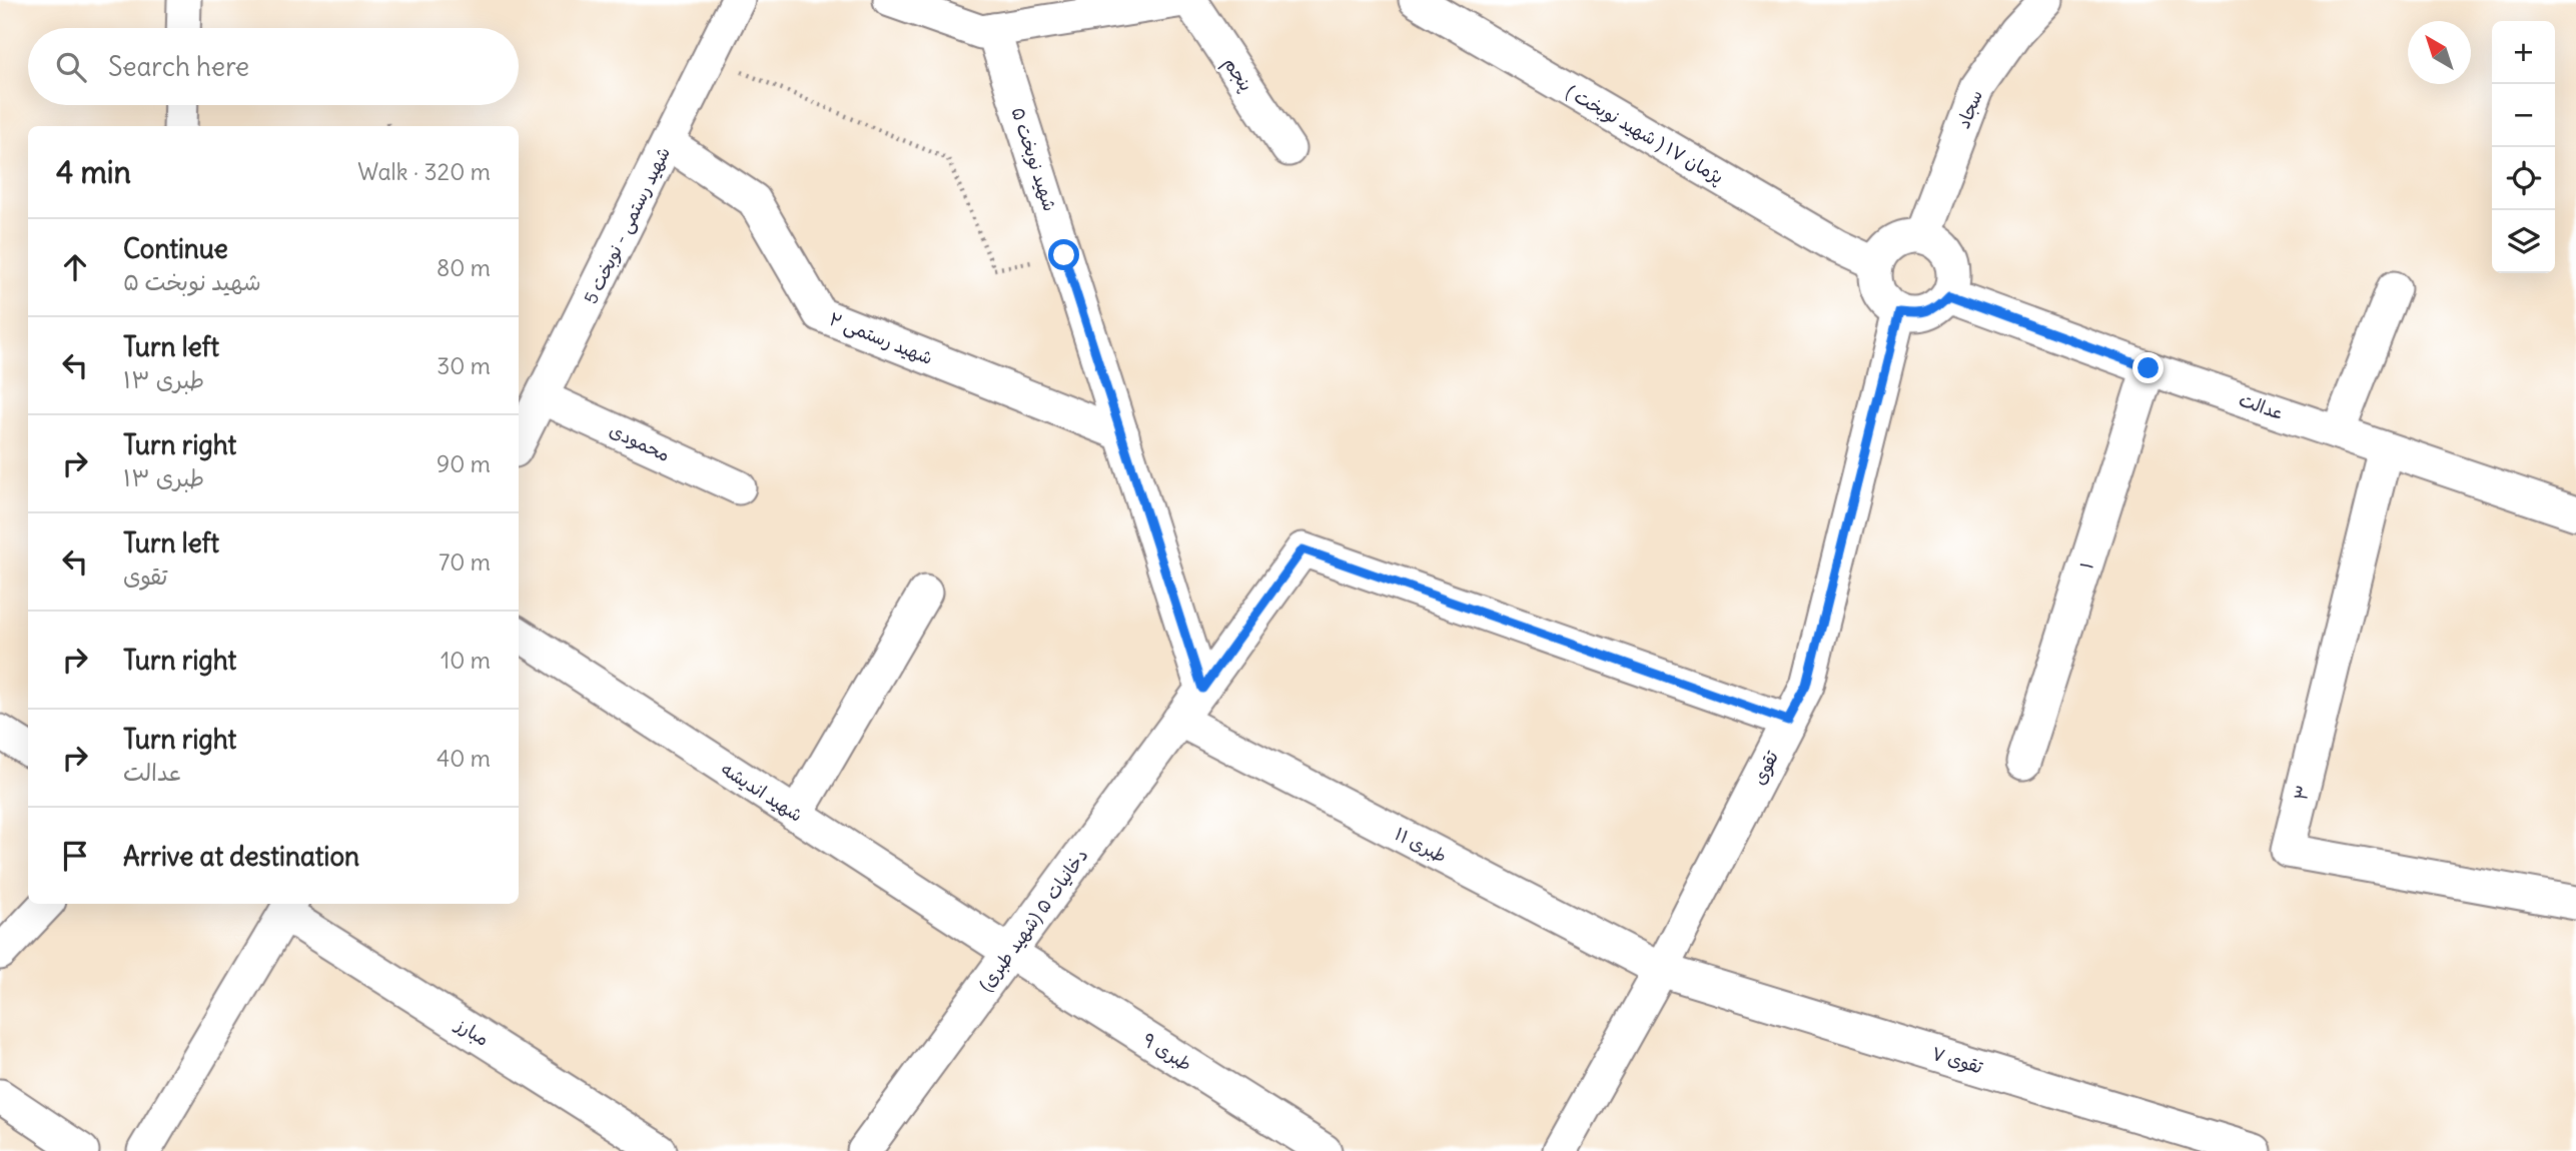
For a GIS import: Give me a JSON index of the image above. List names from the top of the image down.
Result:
{
  "streets": {
    "street": [
      "پنجم",
      "سجاد",
      "پژمان ۱۷ ( شهید نوبخت )",
      "شهید نوبخت ۵",
      "شهید رستمی - نوبخت 5",
      "شهید رستمی ۲",
      "عدالت",
      "محمودی",
      "۱",
      "تقوی",
      "شهید اندیشه",
      "۳",
      "طبری ۱۱",
      "دخانیات ۵ (شهید طبری)",
      "مبارز",
      "طبری ۹",
      "تقوی ۷"
    ]
  },
  "crossings": [
    ["سجاد", "پژمان ۱۷ ( شهید نوبخت )"],
    ["سجاد", "عدالت"],
    ["سجاد", "تقوی"],
    ["پژمان ۱۷ ( شهید نوبخت )", "عدالت"],
    ["پژمان ۱۷ ( شهید نوبخت )", "تقوی"],
    ["شهید نوبخت ۵", "شهید رستمی ۲"],
    ["شهید نوبخت ۵", "دخانیات ۵ (شهید طبری)"],
    ["شهید رستمی - نوبخت 5", "شهید رستمی ۲"],
    ["شهید رستمی - نوبخت 5", "محمودی"],
    ["عدالت", "۱"],
    ["عدالت", "تقوی"],
    ["عدالت", "۳"],
    ["تقوی", "طبری ۱۱"],
    ["تقوی", "دخانیات ۵ (شهید طبری)"],
    ["تقوی", "تقوی ۷"],
    ["شهید اندیشه", "دخانیات ۵ (شهید طبری)"],
    ["شهید اندیشه", "طبری ۹"],
    ["طبری ۱۱", "دخانیات ۵ (شهید طبری)"],
    ["طبری ۱۱", "تقوی ۷"],
    ["دخانیات ۵ (شهید طبری)", "طبری ۹"]
  ],
  "north": "top left",
  "page": {
    "map_buttons": ["+", "−"],
    "search": "Search here",
    "heading": ["4 min", "Walk · 320 m"],
    "list": [
      ["Continue", "شهید نوبخت ۵", "80 m"],
      ["Turn left", "طبری ۱۳", "30 m"],
      ["Turn right", "طبری ۱۳", "90 m"],
      ["Turn left", "تقوی", "70 m"],
      ["Turn right", "10 m"],
      ["Turn right", "عدالت", "40 m"],
      "Arrive at destination"
    ]
  }
}
